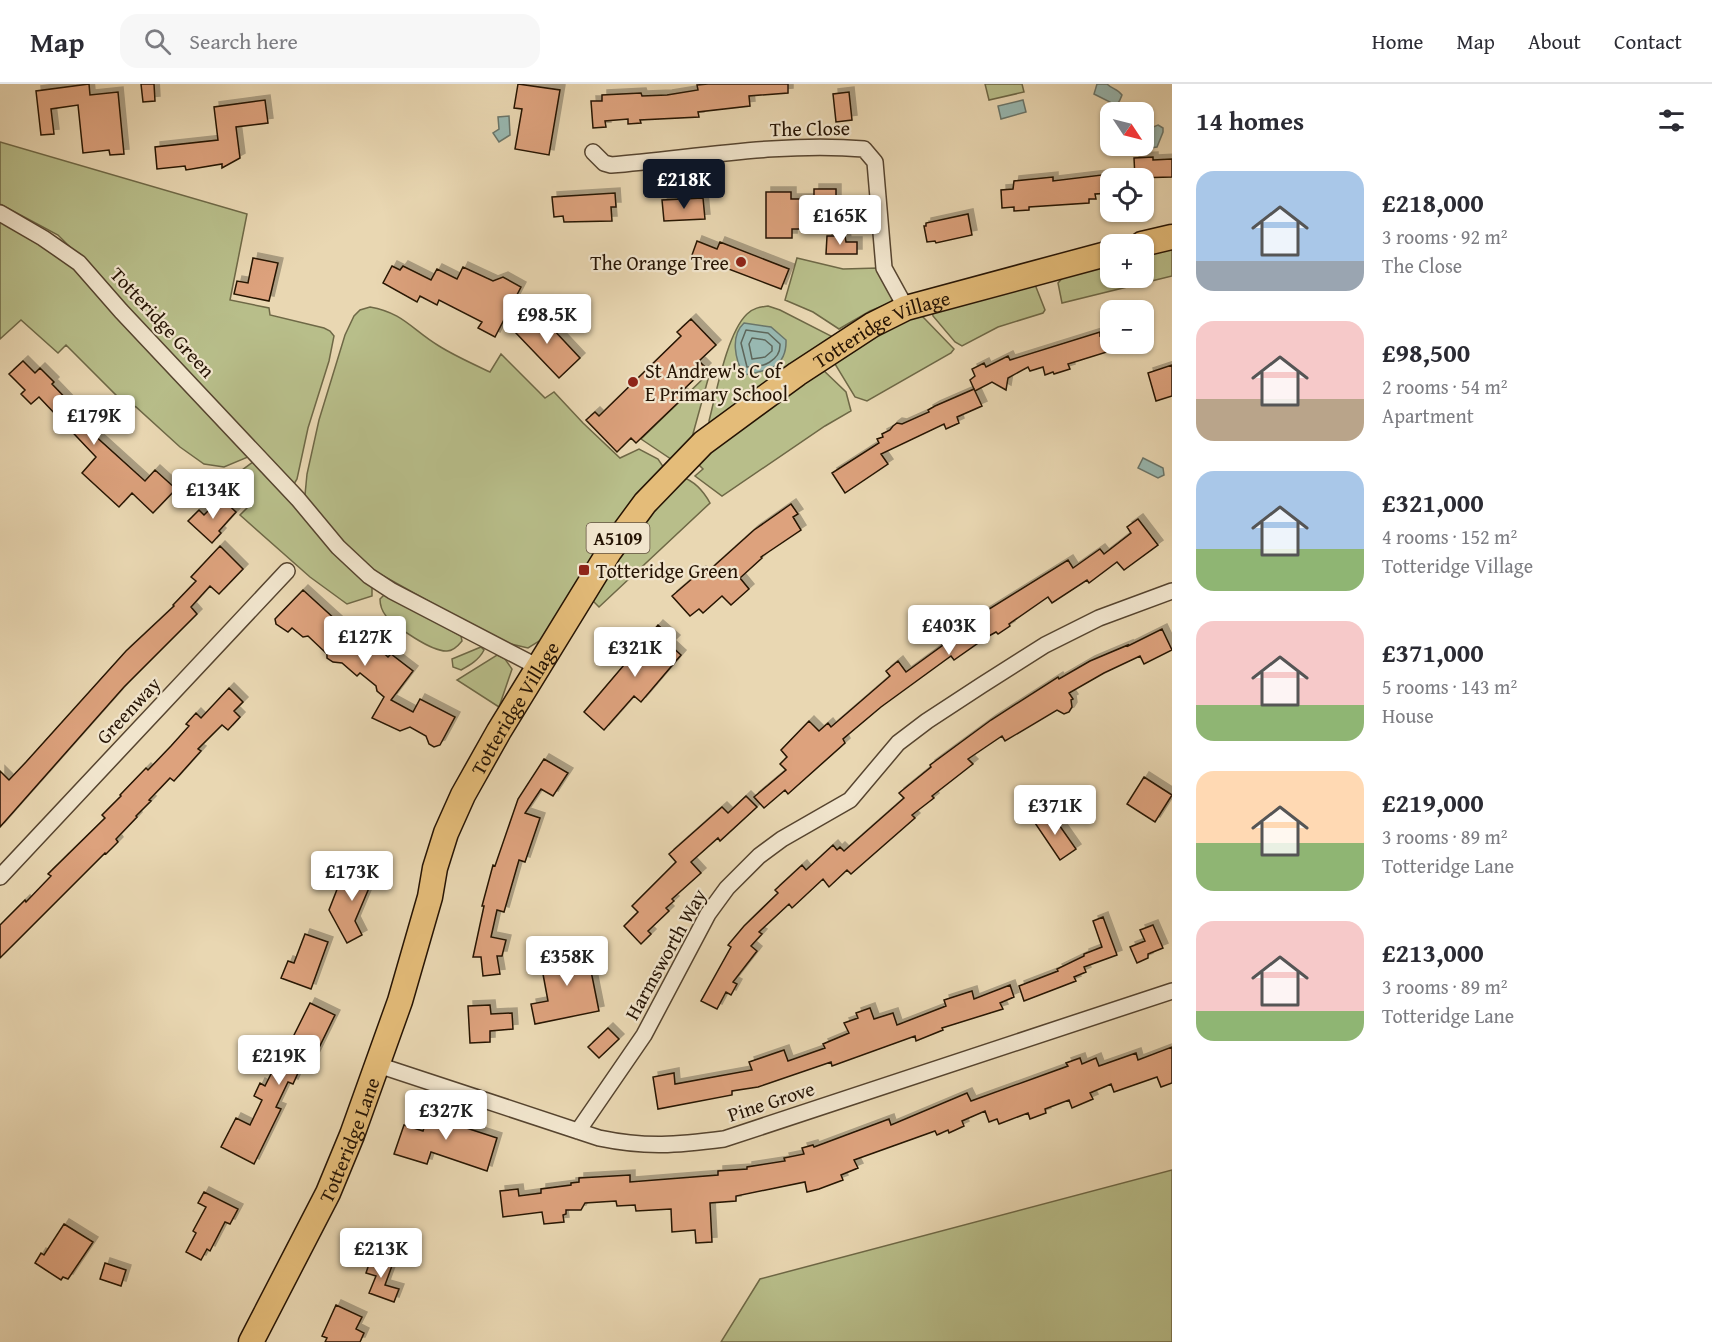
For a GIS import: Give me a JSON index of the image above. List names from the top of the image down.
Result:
{
  "streets": {
    "main road": ["Totteridge Village", "A5109", "Totteridge Lane"],
    "street": [
      "The Close",
      "Totteridge Green",
      "Greenway",
      "Harmsworth Way",
      "Pine Grove"
    ]
  },
  "crossings": [
    ["The Close", "Totteridge Village"],
    ["Totteridge Green", "Totteridge Village"],
    ["Totteridge Village", "Pine Grove"],
    ["Totteridge Village", "Totteridge Lane"],
    ["Harmsworth Way", "Pine Grove"],
    ["Pine Grove", "Totteridge Lane"]
  ],
  "places": {
    "other": ["The Orange Tree", "St Andrew's C of E Primary School"],
    "transit": ["Totteridge Green"]
  },
  "north": "bottom right",
  "page": {
    "header": "Map",
    "search": "Search here",
    "nav": [
      "Home",
      "Map",
      "About",
      "Contact"
    ],
    "heading": "14 homes",
    "map_buttons": ["+", "−"],
    "list": [
      {
        "name": "£218,000",
        "note": "3 rooms · 92 m² · The Close"
      },
      {
        "name": "£98,500",
        "note": "2 rooms · 54 m² · Apartment"
      },
      {
        "name": "£321,000",
        "note": "4 rooms · 152 m² · Totteridge Village"
      },
      {
        "name": "£371,000",
        "note": "5 rooms · 143 m² · House"
      },
      {
        "name": "£219,000",
        "note": "3 rooms · 89 m² · Totteridge Lane"
      },
      {
        "name": "£213,000",
        "note": "3 rooms · 89 m² · Totteridge Lane"
      }
    ],
    "price": [
      "£218K",
      "£165K",
      "£98.5K",
      "£179K",
      "£134K",
      "£403K",
      "£127K",
      "£321K",
      "£371K",
      "£173K",
      "£358K",
      "£219K",
      "£327K",
      "£213K"
    ]
  }
}
